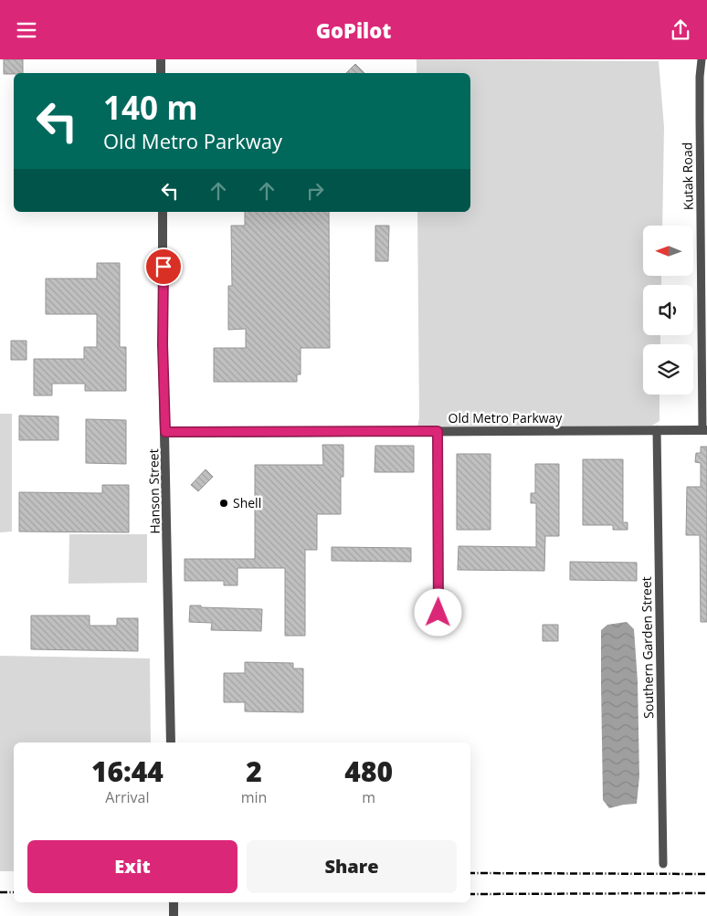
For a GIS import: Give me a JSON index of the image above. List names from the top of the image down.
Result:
{
  "streets": {
    "street": [
      "Kutak Road",
      "Old Metro Parkway",
      "Hanson Street",
      "Southern Garden Street"
    ]
  },
  "crossings": [
    ["Kutak Road", "Old Metro Parkway"],
    ["Old Metro Parkway", "Hanson Street"],
    ["Old Metro Parkway", "Southern Garden Street"]
  ],
  "places": ["Shell"],
  "north": "left",
  "page": {
    "header": "GoPilot",
    "turn": ["140 m", "Old Metro Parkway"],
    "eta": [
      "16:44",
      "Arrival",
      "2",
      "min",
      "480",
      "m"
    ],
    "buttons": ["Exit", "Share"]
  }
}
